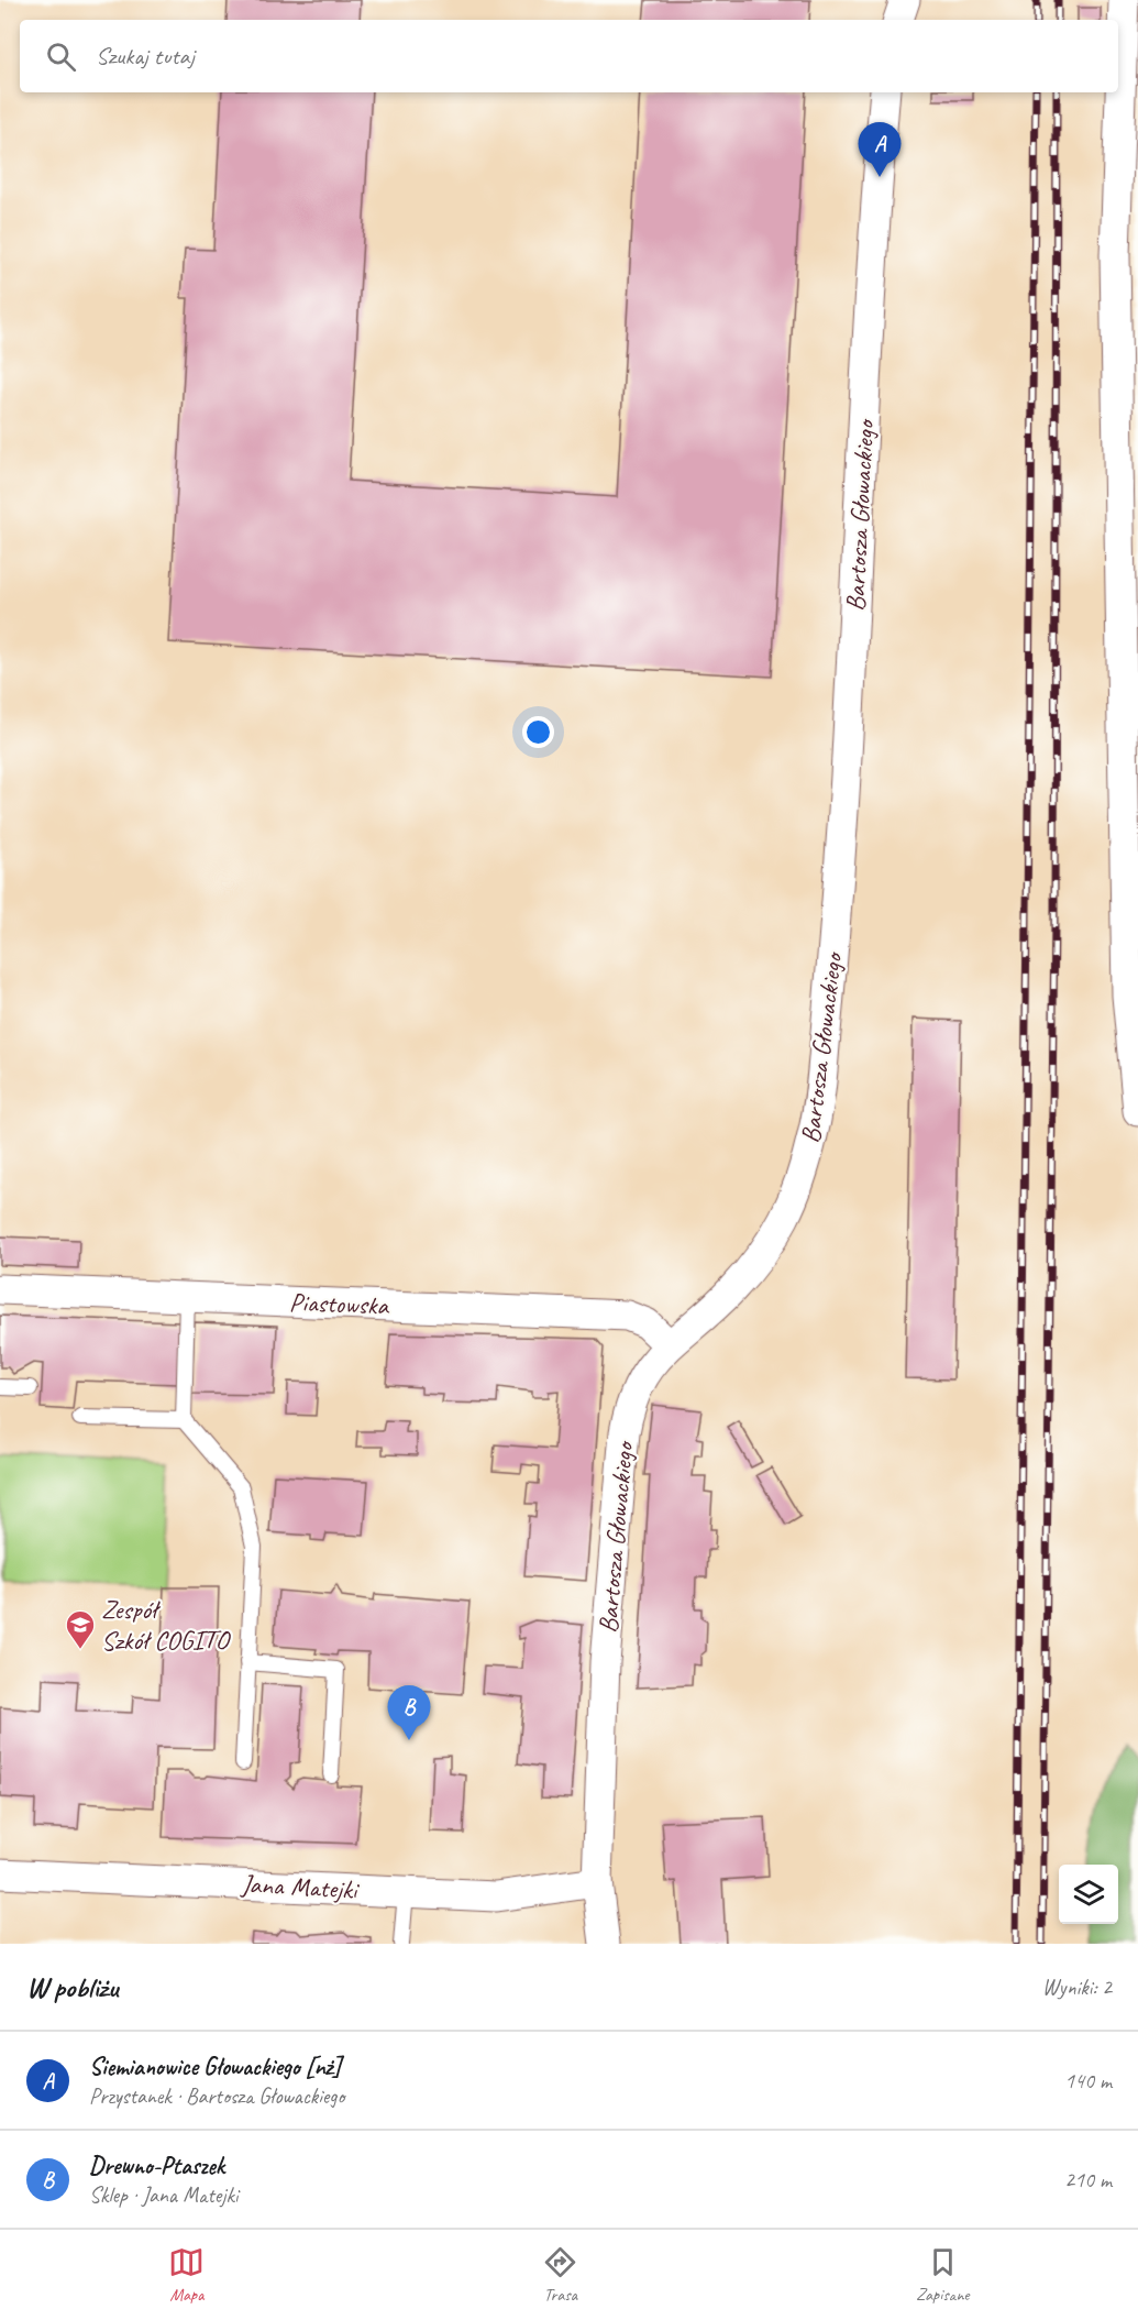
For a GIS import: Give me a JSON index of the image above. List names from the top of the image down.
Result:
{
  "streets": {
    "street": ["Bartosza Głowackiego", "Piastowska", "Jana Matejki"]
  },
  "crossings": [
    ["Bartosza Głowackiego", "Piastowska"],
    ["Bartosza Głowackiego", "Jana Matejki"]
  ],
  "places": {
    "school or university": ["Zespół Szkół COGITO"]
  },
  "page": {
    "search": "Szukaj tutaj",
    "pins": ["A", "B"],
    "heading": ["W pobliżu", "Wyniki: 2"],
    "list": [
      {
        "mark": "A",
        "name": "Siemianowice Głowackiego [nż]",
        "note": "Przystanek · Bartosza Głowackiego",
        "value": "140 m"
      },
      {
        "mark": "B",
        "name": "Drewno-Ptaszek",
        "note": "Sklep · Jana Matejki",
        "value": "210 m"
      }
    ],
    "nav": ["Mapa", "Trasa", "Zapisane"]
  }
}
